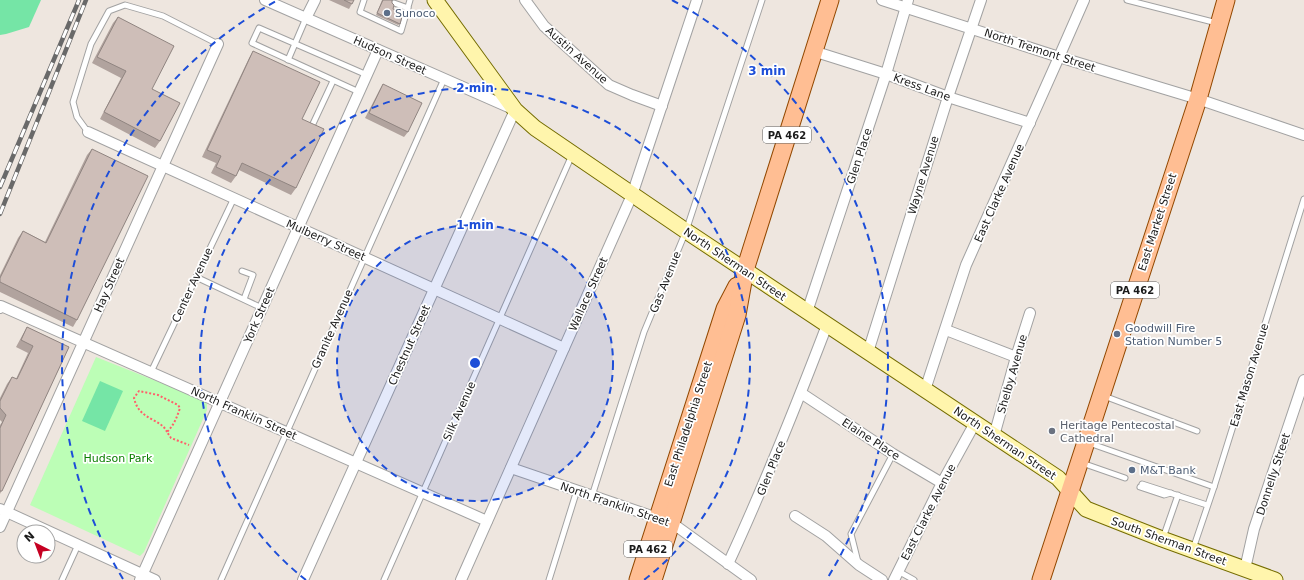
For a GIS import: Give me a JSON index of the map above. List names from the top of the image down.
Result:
{
  "streets": {
    "main road": [
      "PA 462",
      "East Market Street",
      "North Sherman Street",
      "East Philadelphia Street",
      "South Sherman Street"
    ],
    "street": [
      "North Tremont Street",
      "Hudson Street",
      "Austin Avenue",
      "Kress Lane",
      "Glen Place",
      "Wayne Avenue",
      "East Clarke Avenue",
      "Mulberry Street",
      "Hay Street",
      "Wallace Street",
      "York Street",
      "Chestnut Street",
      "Shelby Avenue",
      "North Franklin Street",
      "Elaine Place",
      "Donnelly Street"
    ],
    "lane": [
      "Gas Avenue",
      "Center Avenue",
      "Granite Avenue",
      "East Mason Avenue",
      "Silk Avenue"
    ]
  },
  "crossings": [
    ["North Tremont Street", "Glen Place"],
    ["North Tremont Street", "Wayne Avenue"],
    ["North Tremont Street", "East Clarke Avenue"],
    ["North Tremont Street", "East Market Street"],
    ["Hudson Street", "North Sherman Street"],
    ["Hudson Street", "York Street"],
    ["Hudson Street", "Granite Avenue"],
    ["Hudson Street", "Chestnut Street"],
    ["Austin Avenue", "Wallace Street"],
    ["Kress Lane", "Glen Place"],
    ["Kress Lane", "Wayne Avenue"],
    ["Kress Lane", "East Clarke Avenue"],
    ["Kress Lane", "East Philadelphia Street"],
    ["Glen Place", "North Sherman Street"],
    ["Glen Place", "North Franklin Street"],
    ["Glen Place", "Elaine Place"],
    ["Wayne Avenue", "North Sherman Street"],
    ["East Clarke Avenue", "North Sherman Street"],
    ["East Clarke Avenue", "Elaine Place"],
    ["East Market Street", "North Sherman Street"],
    ["East Market Street", "South Sherman Street"],
    ["Mulberry Street", "Hay Street"],
    ["Mulberry Street", "Center Avenue"],
    ["Mulberry Street", "Wallace Street"],
    ["Mulberry Street", "York Street"],
    ["Mulberry Street", "Granite Avenue"],
    ["Mulberry Street", "Chestnut Street"],
    ["Mulberry Street", "Silk Avenue"],
    ["North Sherman Street", "Gas Avenue"],
    ["North Sherman Street", "Wallace Street"],
    ["North Sherman Street", "Chestnut Street"],
    ["North Sherman Street", "Shelby Avenue"],
    ["North Sherman Street", "Silk Avenue"],
    ["North Sherman Street", "East Philadelphia Street"],
    ["North Sherman Street", "South Sherman Street"],
    ["Gas Avenue", "North Franklin Street"],
    ["Hay Street", "North Franklin Street"],
    ["Center Avenue", "North Franklin Street"],
    ["Wallace Street", "North Franklin Street"],
    ["York Street", "North Franklin Street"],
    ["Granite Avenue", "North Franklin Street"],
    ["Chestnut Street", "North Franklin Street"],
    ["East Mason Avenue", "South Sherman Street"],
    ["Silk Avenue", "North Franklin Street"],
    ["North Franklin Street", "East Philadelphia Street"],
    ["Donnelly Street", "South Sherman Street"]
  ],
  "parks": ["Hudson Park"],
  "places": [
    "Sunoco",
    "Goodwill Fire Station Number 5",
    "Heritage Pentecostal Cathedral",
    "M&T Bank"
  ],
  "north": "top left",
  "rings": ["3 min", "2 min", "1 min"]
}
